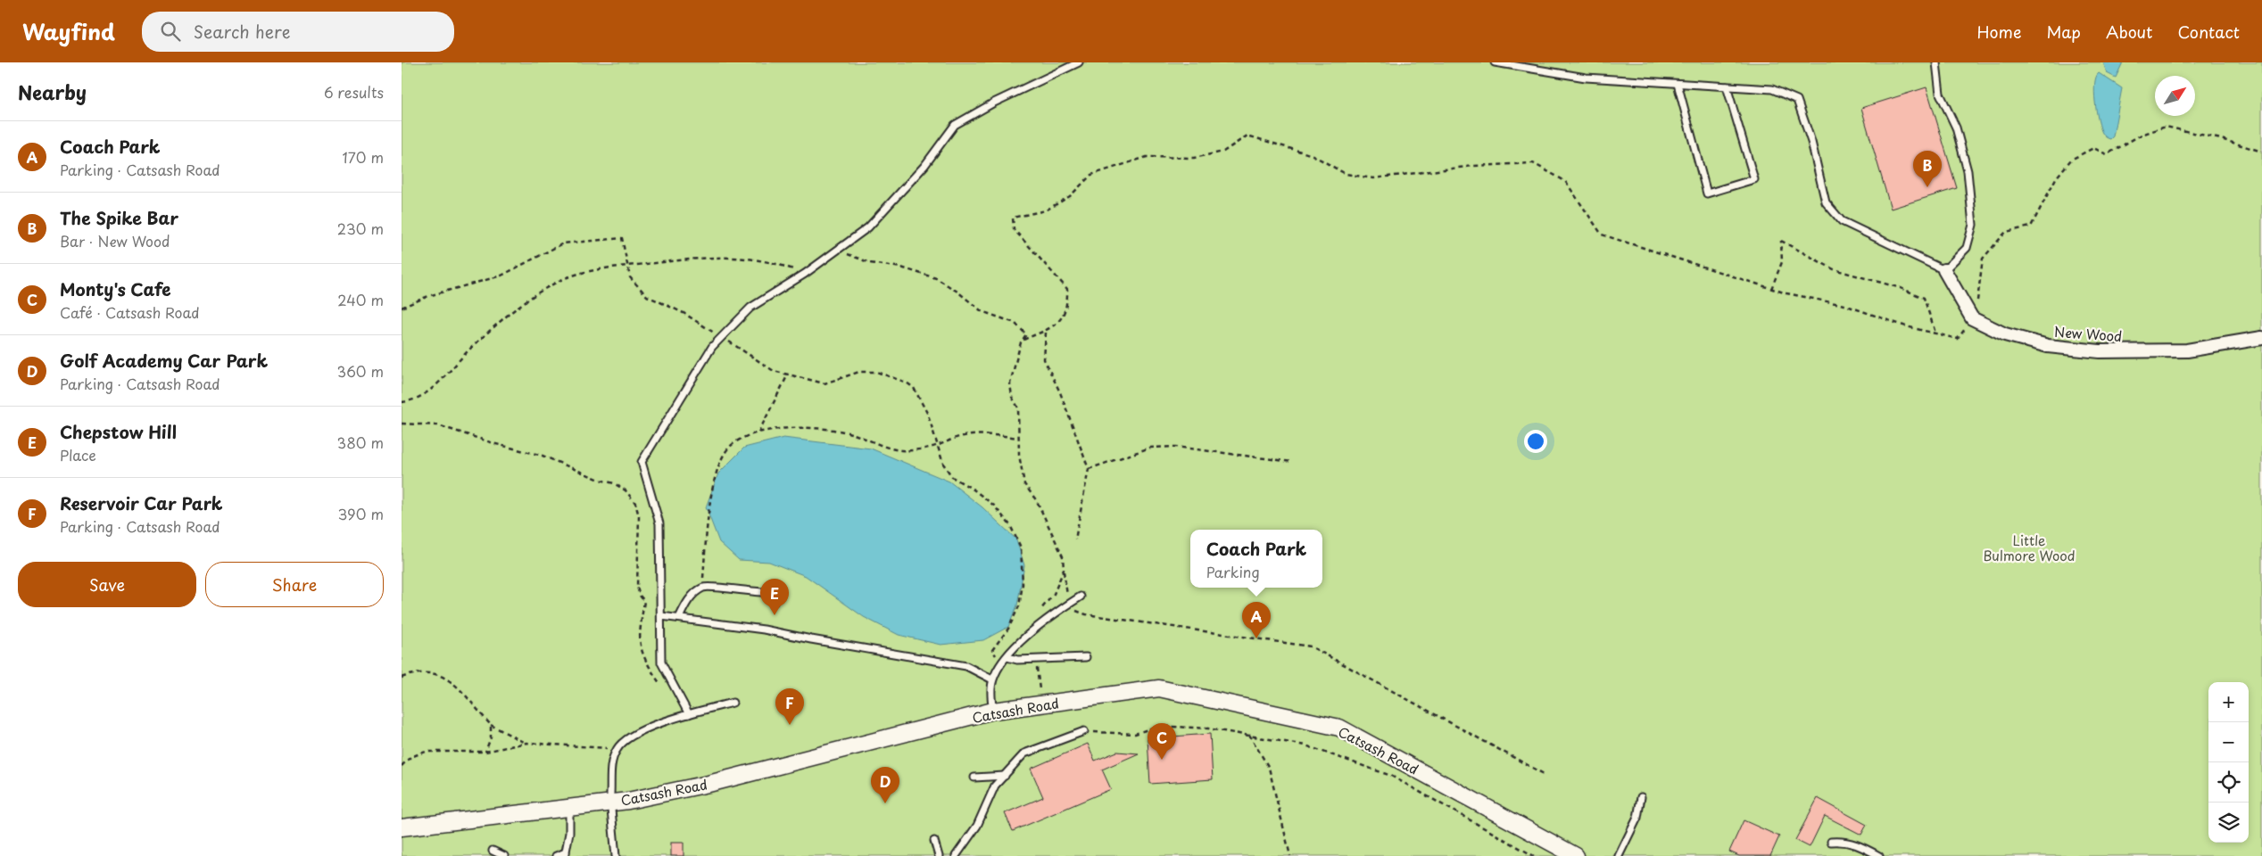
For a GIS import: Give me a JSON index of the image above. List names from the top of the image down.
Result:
{
  "streets": {
    "street": ["New Wood", "Catsash Road"]
  },
  "parks": ["Little Bulmore Wood"],
  "north": "top right",
  "page": {
    "header": "Wayfind",
    "search": "Search here",
    "nav": [
      "Home",
      "Map",
      "About",
      "Contact"
    ],
    "heading": ["Nearby", "6 results"],
    "list": [
      {
        "mark": "A",
        "name": "Coach Park",
        "note": "Parking · Catsash Road",
        "value": "170 m"
      },
      {
        "mark": "B",
        "name": "The Spike Bar",
        "note": "Bar · New Wood",
        "value": "230 m"
      },
      {
        "mark": "C",
        "name": "Monty's Cafe",
        "note": "Café · Catsash Road",
        "value": "240 m"
      },
      {
        "mark": "D",
        "name": "Golf Academy Car Park",
        "note": "Parking · Catsash Road",
        "value": "360 m"
      },
      {
        "mark": "E",
        "name": "Chepstow Hill",
        "note": "Place",
        "value": "380 m"
      },
      {
        "mark": "F",
        "name": "Reservoir Car Park",
        "note": "Parking · Catsash Road",
        "value": "390 m"
      }
    ],
    "pins": [
      "B",
      "E",
      "A",
      "F",
      "C",
      "D"
    ],
    "popup": ["Coach Park", "Parking"],
    "buttons": ["Save", "Share"],
    "map_buttons": ["+", "−"]
  }
}
